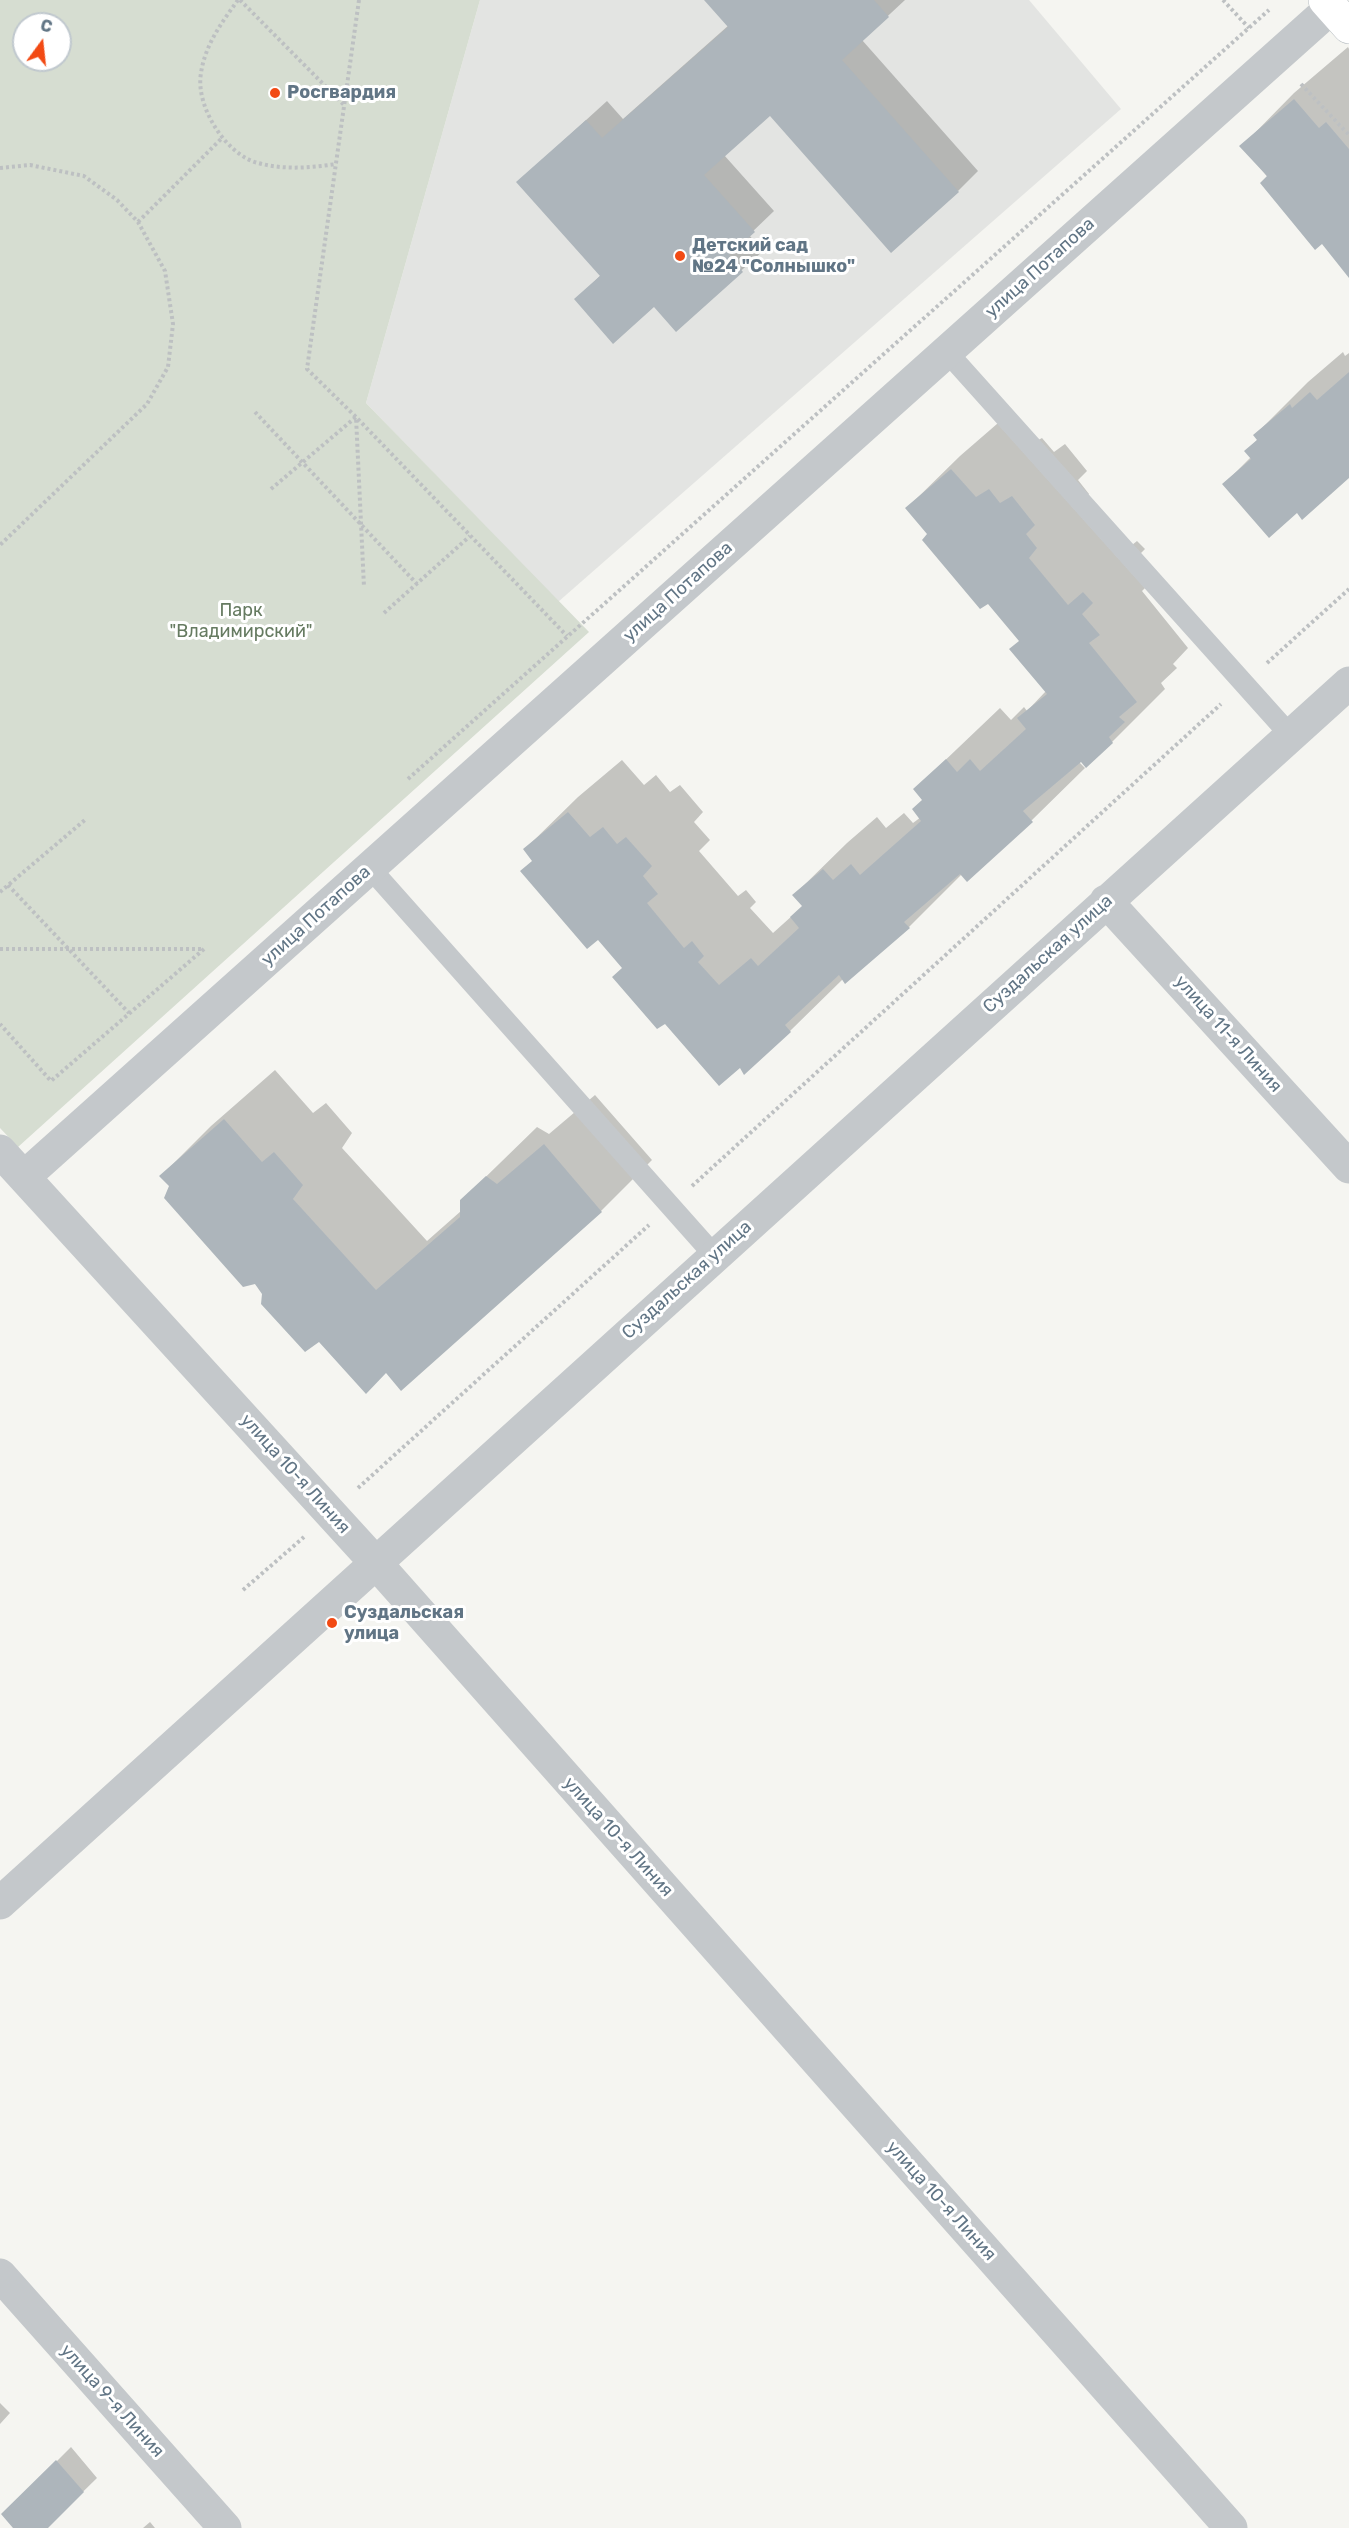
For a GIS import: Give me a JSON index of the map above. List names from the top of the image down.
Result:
{
  "streets": {
    "street": [
      "улица Потапова",
      "Суздальская улица",
      "улица 11-я Линия",
      "улица 10-я Линия",
      "улица 9-я Линия"
    ]
  },
  "crossings": [
    ["улица Потапова", "улица 10-я Линия"],
    ["Суздальская улица", "улица 11-я Линия"],
    ["Суздальская улица", "улица 10-я Линия"]
  ],
  "parks": ["Парк \"Владимирский\""],
  "places": ["Росгвардия", "Детский сад №24 \"Солнышко\"", "Суздальская улица"],
  "north": "top"
}
